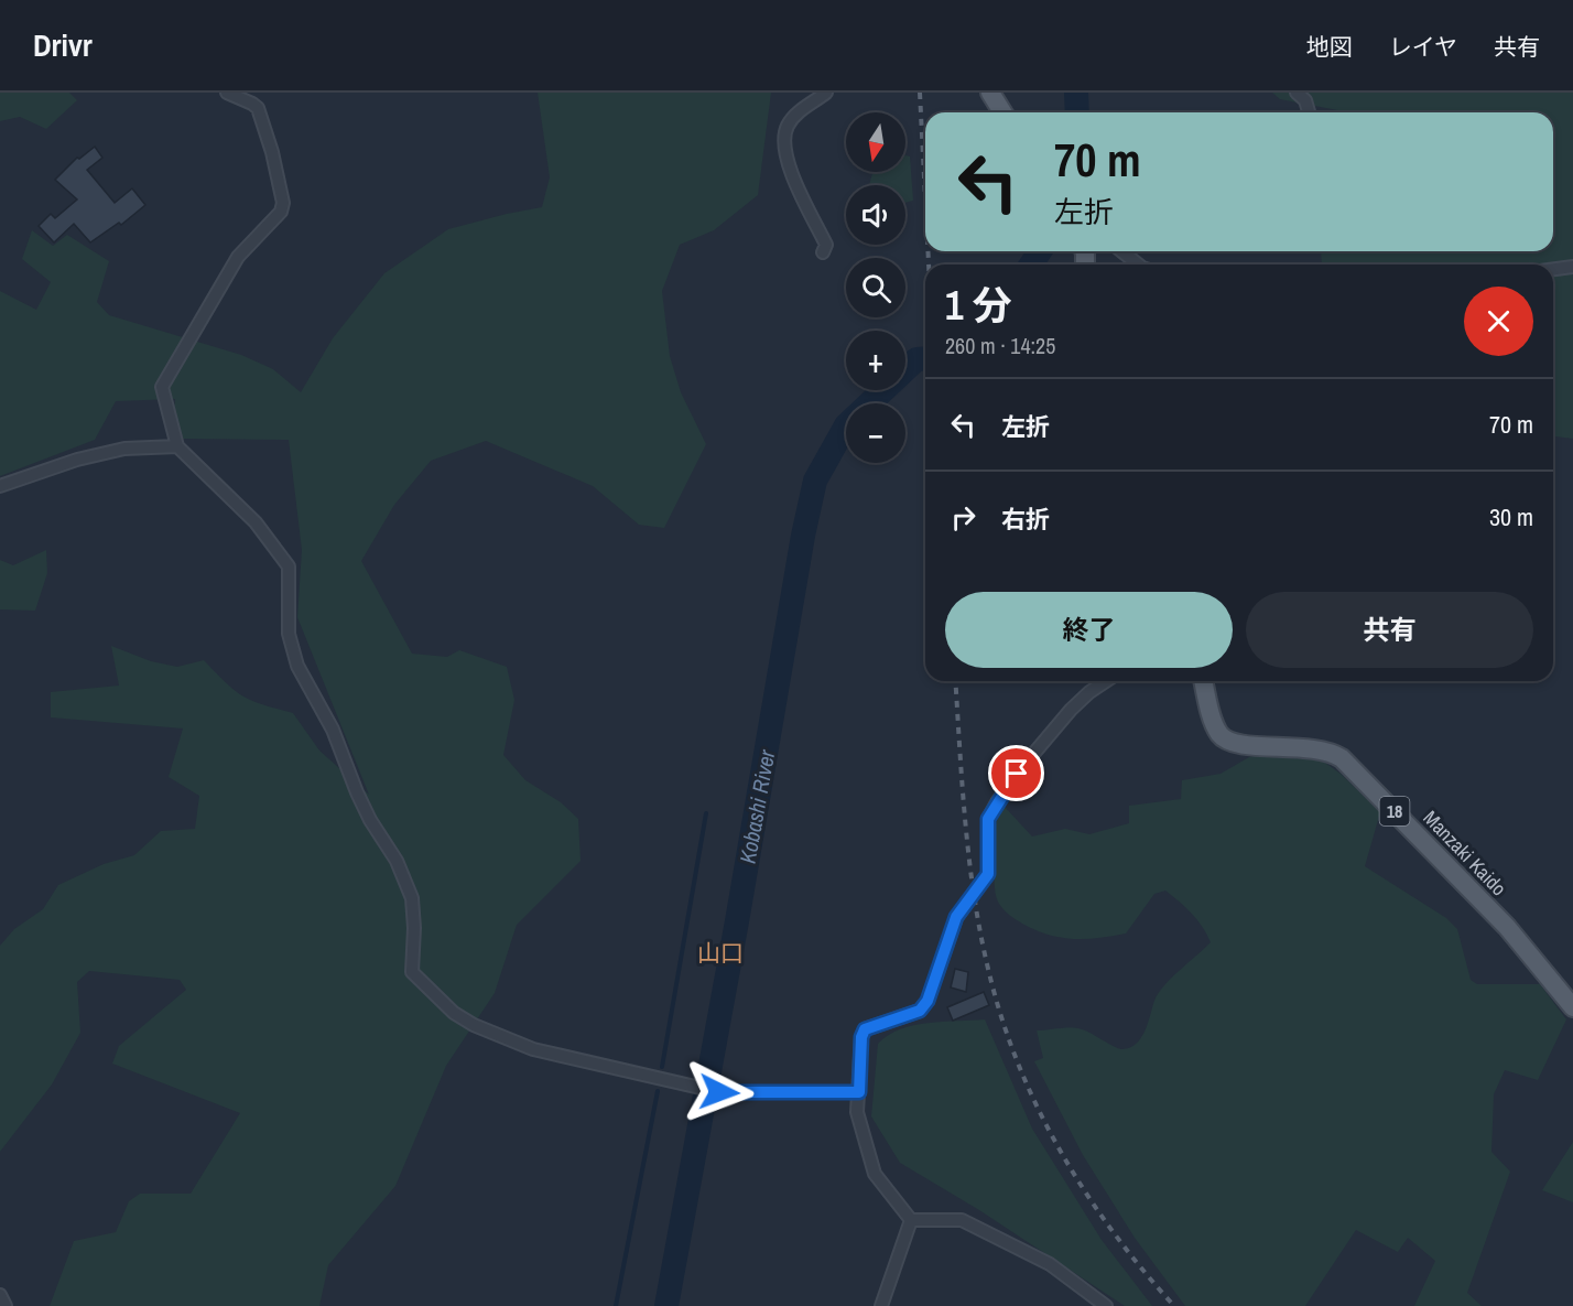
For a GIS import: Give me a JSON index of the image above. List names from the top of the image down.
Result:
{
  "streets": {
    "main road": ["18", "Manzaki Kaido"]
  },
  "districts": ["山口"],
  "water": ["Kobashi River"],
  "north": "bottom",
  "page": {
    "header": "Drivr",
    "nav": ["地図", "レイヤ", "共有"],
    "map_buttons": ["+", "−"],
    "turn": ["70 m", "左折"],
    "heading": ["1 分", "260 m · 14:25"],
    "list": [
      {
        "name": "左折",
        "value": "70 m"
      },
      {
        "name": "右折",
        "value": "30 m"
      }
    ],
    "buttons": ["終了", "共有"]
  }
}
